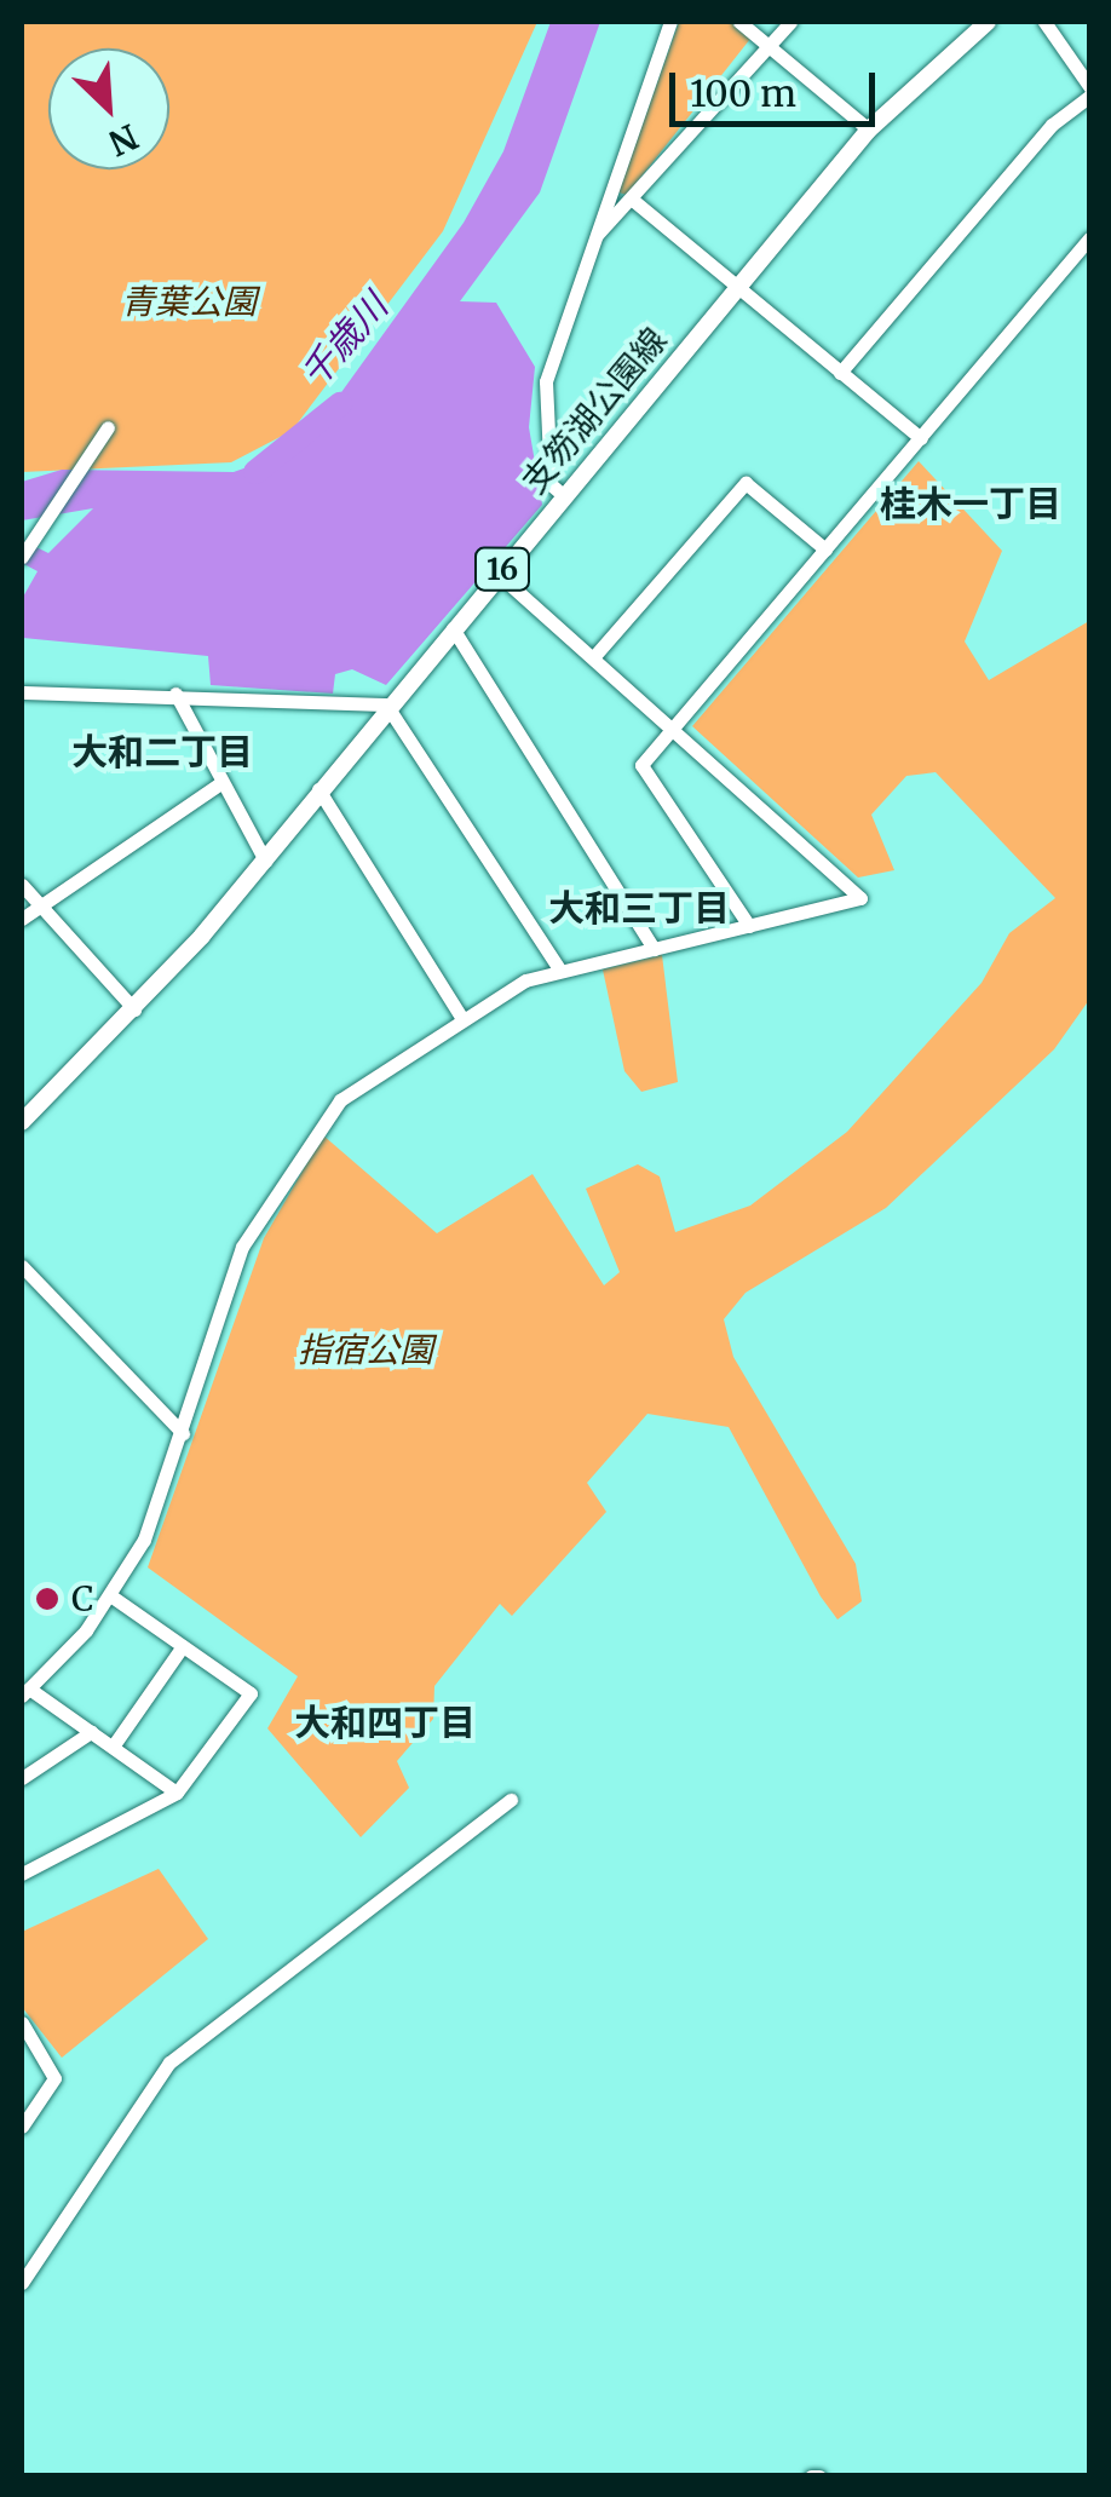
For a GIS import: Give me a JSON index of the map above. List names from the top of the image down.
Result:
{
  "streets": {
    "main road": ["支笏湖公園線", "16"]
  },
  "districts": [
    "桂木一丁目",
    "大和二丁目",
    "大和三丁目",
    "大和四丁目"
  ],
  "water": ["千歳川"],
  "parks": ["青葉公園", "指宿公園"],
  "places": ["C"],
  "scale_bar": "100 m",
  "north": "bottom right"
}
